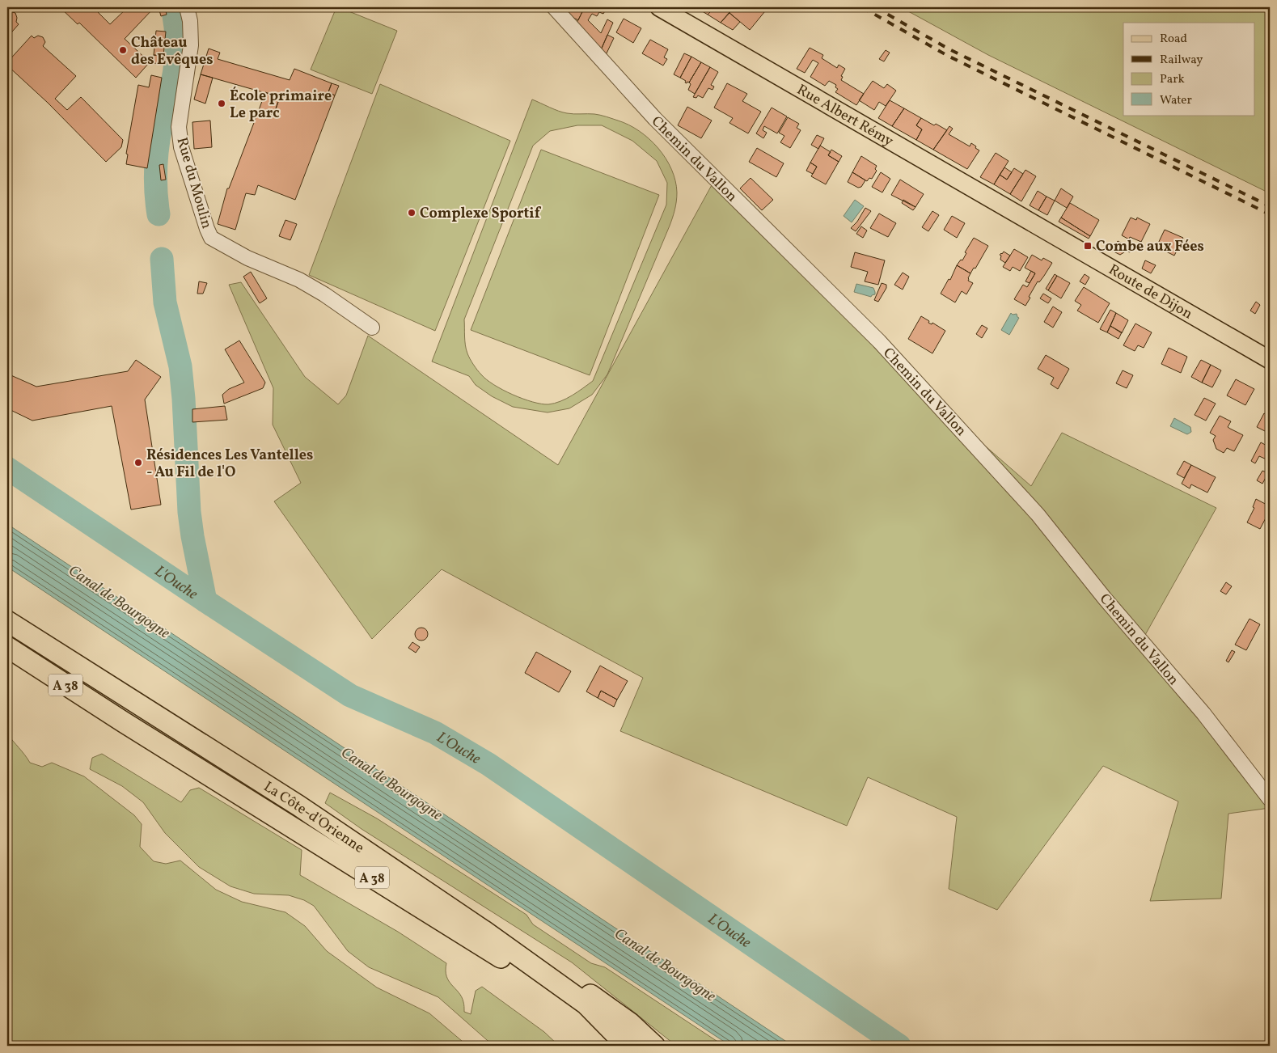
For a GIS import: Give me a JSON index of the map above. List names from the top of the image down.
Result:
{
  "streets": {
    "highway": ["A 38", "La Côte-d'Orienne"],
    "main road": ["Rue Albert Rémy", "Route de Dijon"],
    "street": ["Chemin du Vallon", "Rue du Moulin"]
  },
  "crossings": [
    ["Rue Albert Rémy", "Route de Dijon"]
  ],
  "water": ["L'Ouche", "Canal de Bourgogne"],
  "places": {
    "other": [
      "Château des Evêques",
      "École primaire Le parc",
      "Complexe Sportif",
      "Résidences Les Vantelles - Au Fil de l'O"
    ],
    "transit": ["Combe aux Fées"]
  },
  "legend": [
    "Road",
    "Railway",
    "Park",
    "Water"
  ]
}
